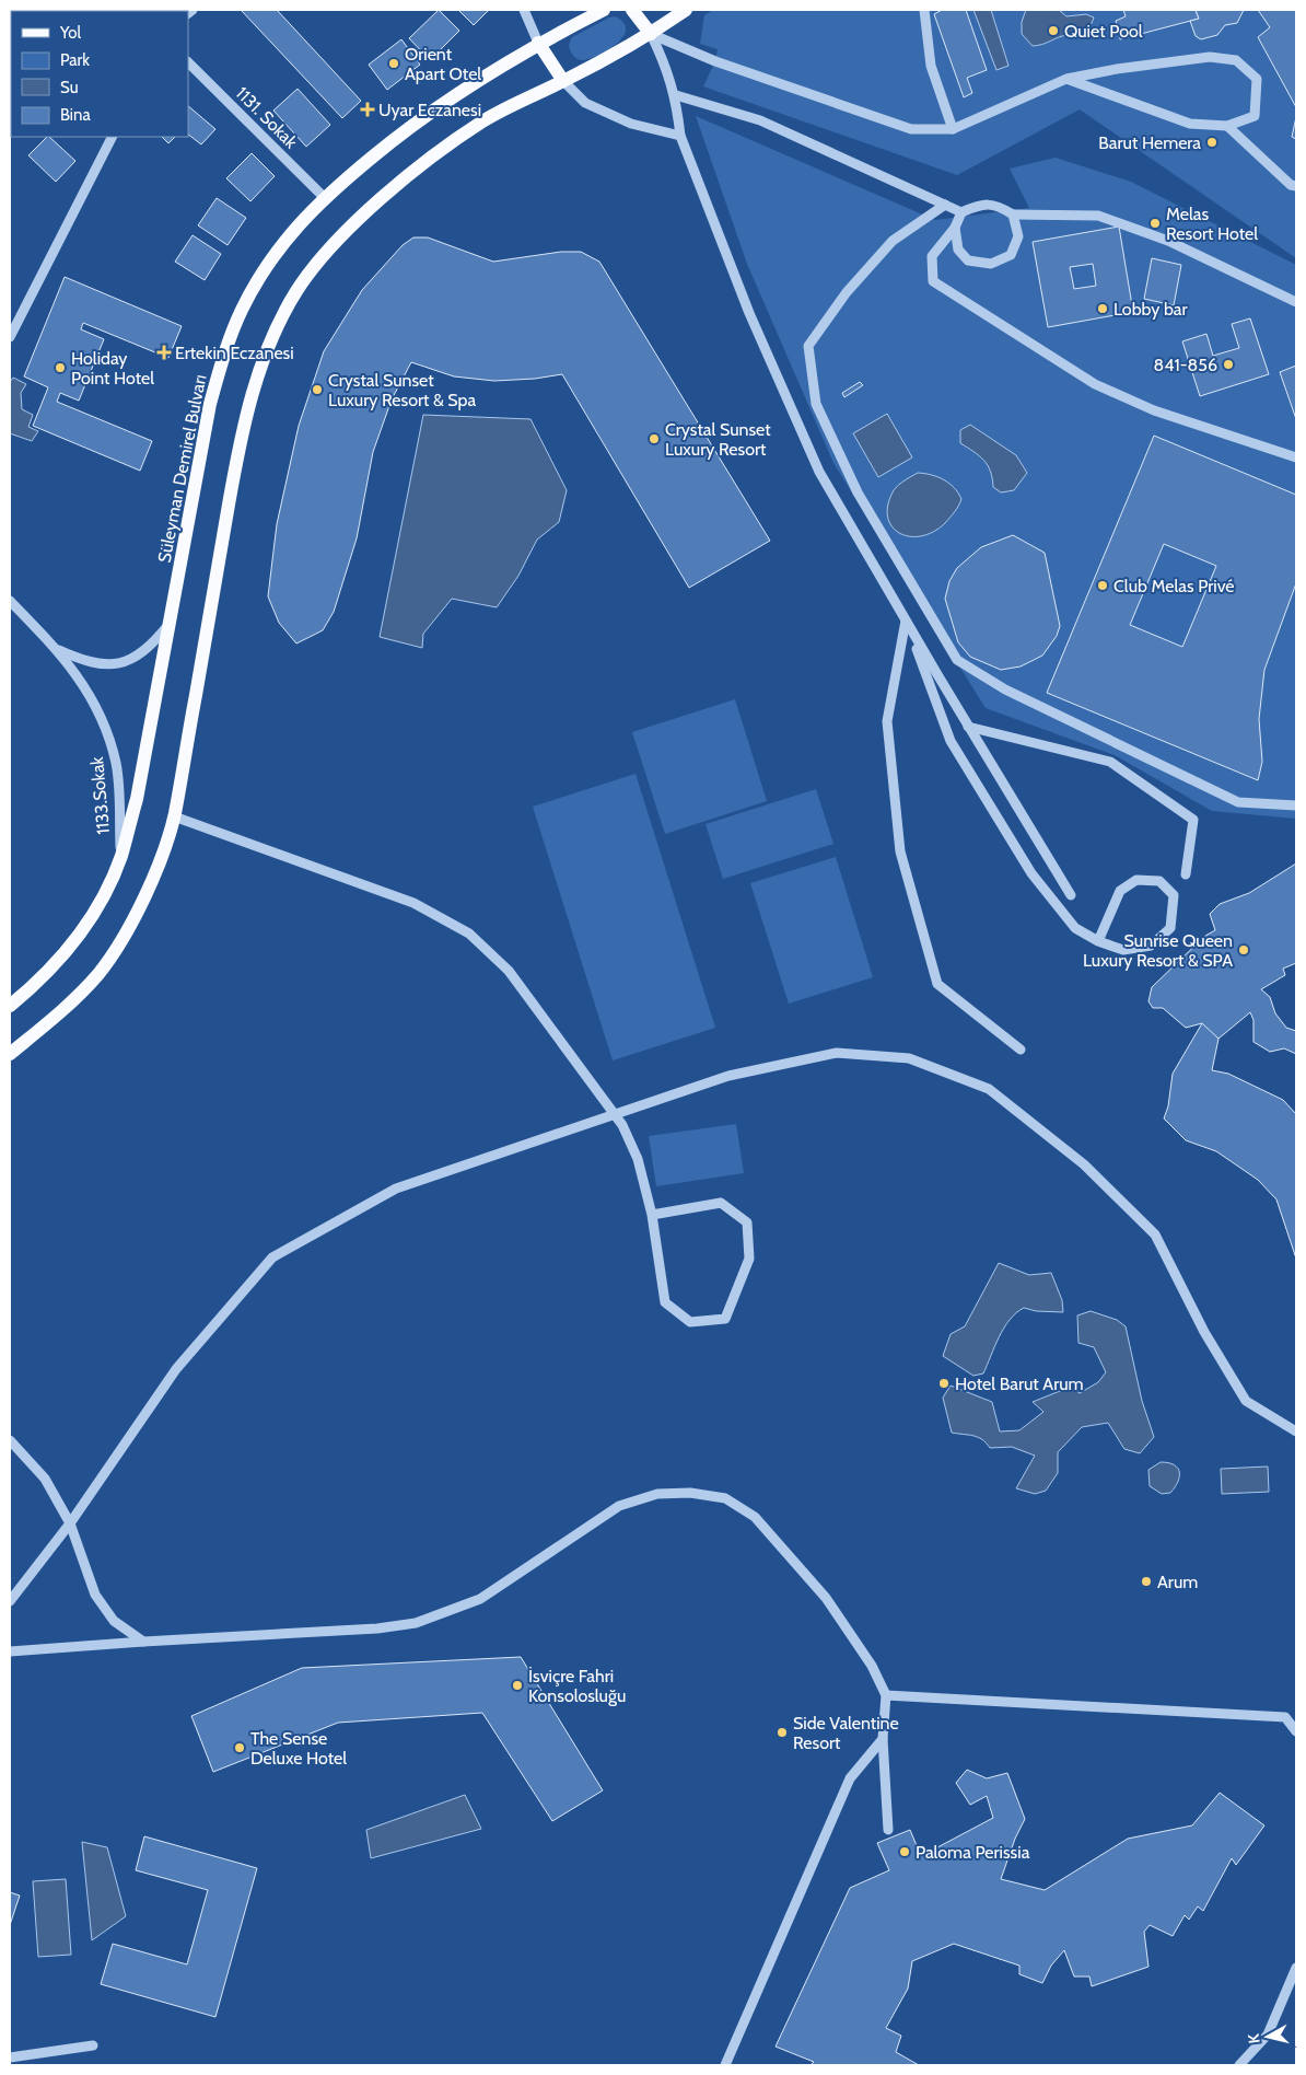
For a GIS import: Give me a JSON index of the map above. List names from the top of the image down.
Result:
{
  "streets": {
    "main road": ["Süleyman Demirel Bulvarı"],
    "street": ["1131. Sokak", "1133.Sokak"]
  },
  "crossings": [
    ["1131. Sokak", "Süleyman Demirel Bulvarı"],
    ["Süleyman Demirel Bulvarı", "1133.Sokak"]
  ],
  "places": {
    "other": [
      "Quiet Pool",
      "Orient Apart Otel",
      "Barut Hemera",
      "Melas Resort Hotel",
      "Lobby bar",
      "841-856",
      "Holiday Point Hotel",
      "Crystal Sunset Luxury Resort & Spa",
      "Crystal Sunset Luxury Resort",
      "Club Melas Privé",
      "Sunrise Queen Luxury Resort & SPA",
      "Hotel Barut Arum",
      "Arum",
      "İsviçre Fahri Konsolosluğu",
      "Side Valentine Resort",
      "The Sense Deluxe Hotel",
      "Paloma Perissia"
    ],
    "health": ["Uyar Eczanesi", "Ertekin Eczanesi"]
  },
  "legend": [
    "Yol",
    "Park",
    "Su",
    "Bina"
  ],
  "north": "left"
}
